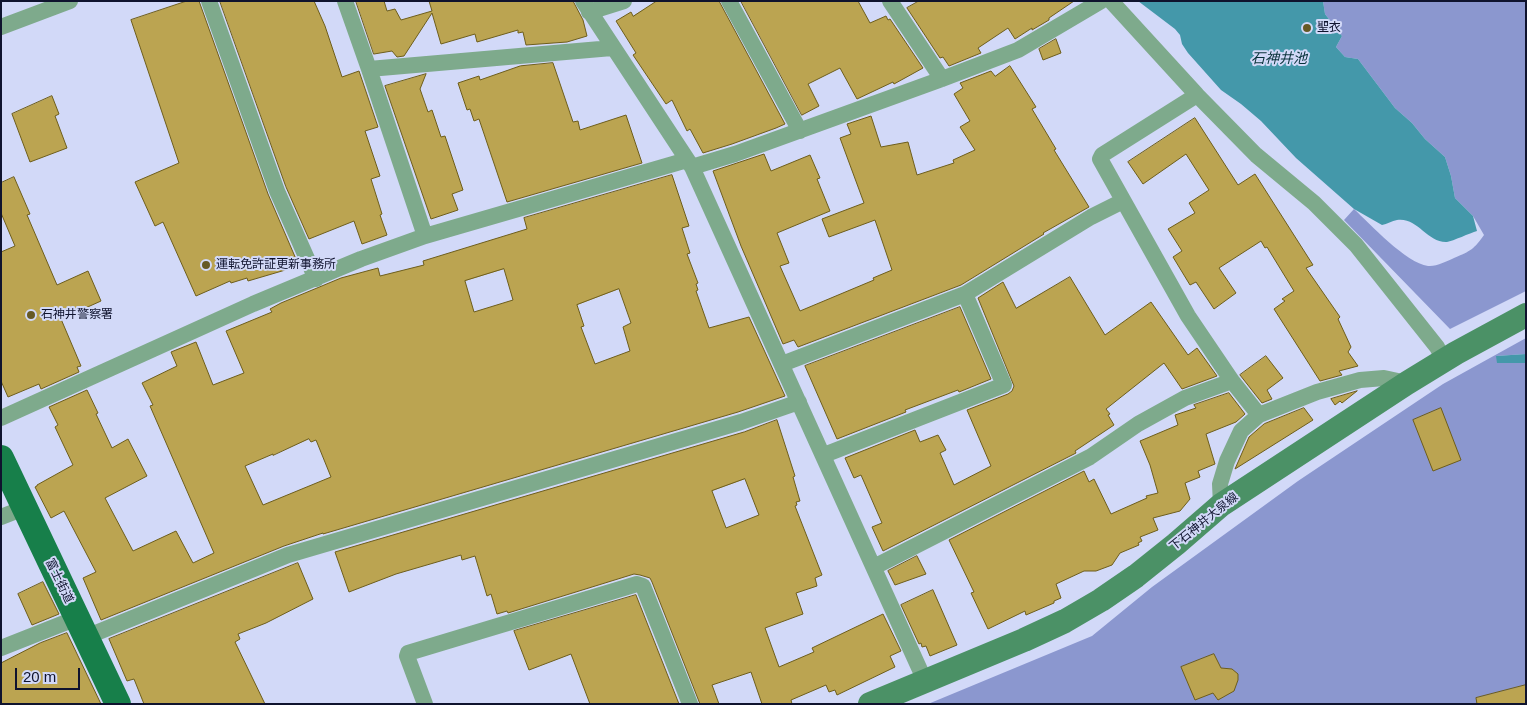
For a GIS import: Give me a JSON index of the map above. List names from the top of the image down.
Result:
{
  "streets": {
    "main road": ["下石神井大泉線", "富士街道"]
  },
  "water": ["石神井池"],
  "places": ["聖衣", "運転免許証更新事務所", "石神井警察署"],
  "scale_bar": "20 m"
}
